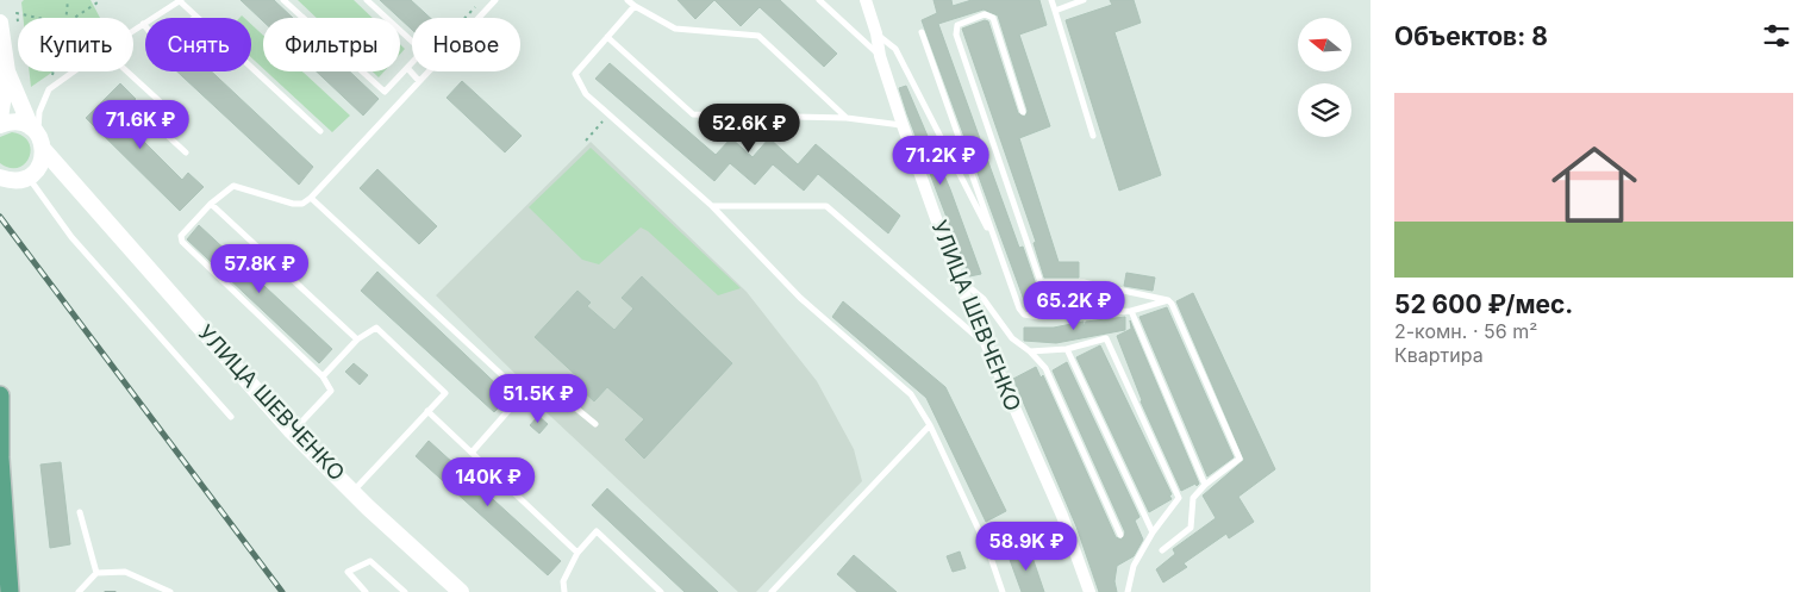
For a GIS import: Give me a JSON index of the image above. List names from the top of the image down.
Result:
{
  "streets": {
    "street": ["УЛИЦА ШЕВЧЕНКО"]
  },
  "north": "left",
  "page": {
    "heading": "Объектов: 8",
    "chip": [
      "Купить",
      "Снять",
      "Фильтры",
      "Новое"
    ],
    "list": [
      {
        "name": "52 600 ₽/мес.",
        "note": "2-комн. · 56 m² · Квартира"
      }
    ],
    "price": [
      "71.6K ₽",
      "52.6K ₽",
      "71.2K ₽",
      "57.8K ₽",
      "65.2K ₽",
      "51.5K ₽",
      "140K ₽",
      "58.9K ₽"
    ]
  }
}
